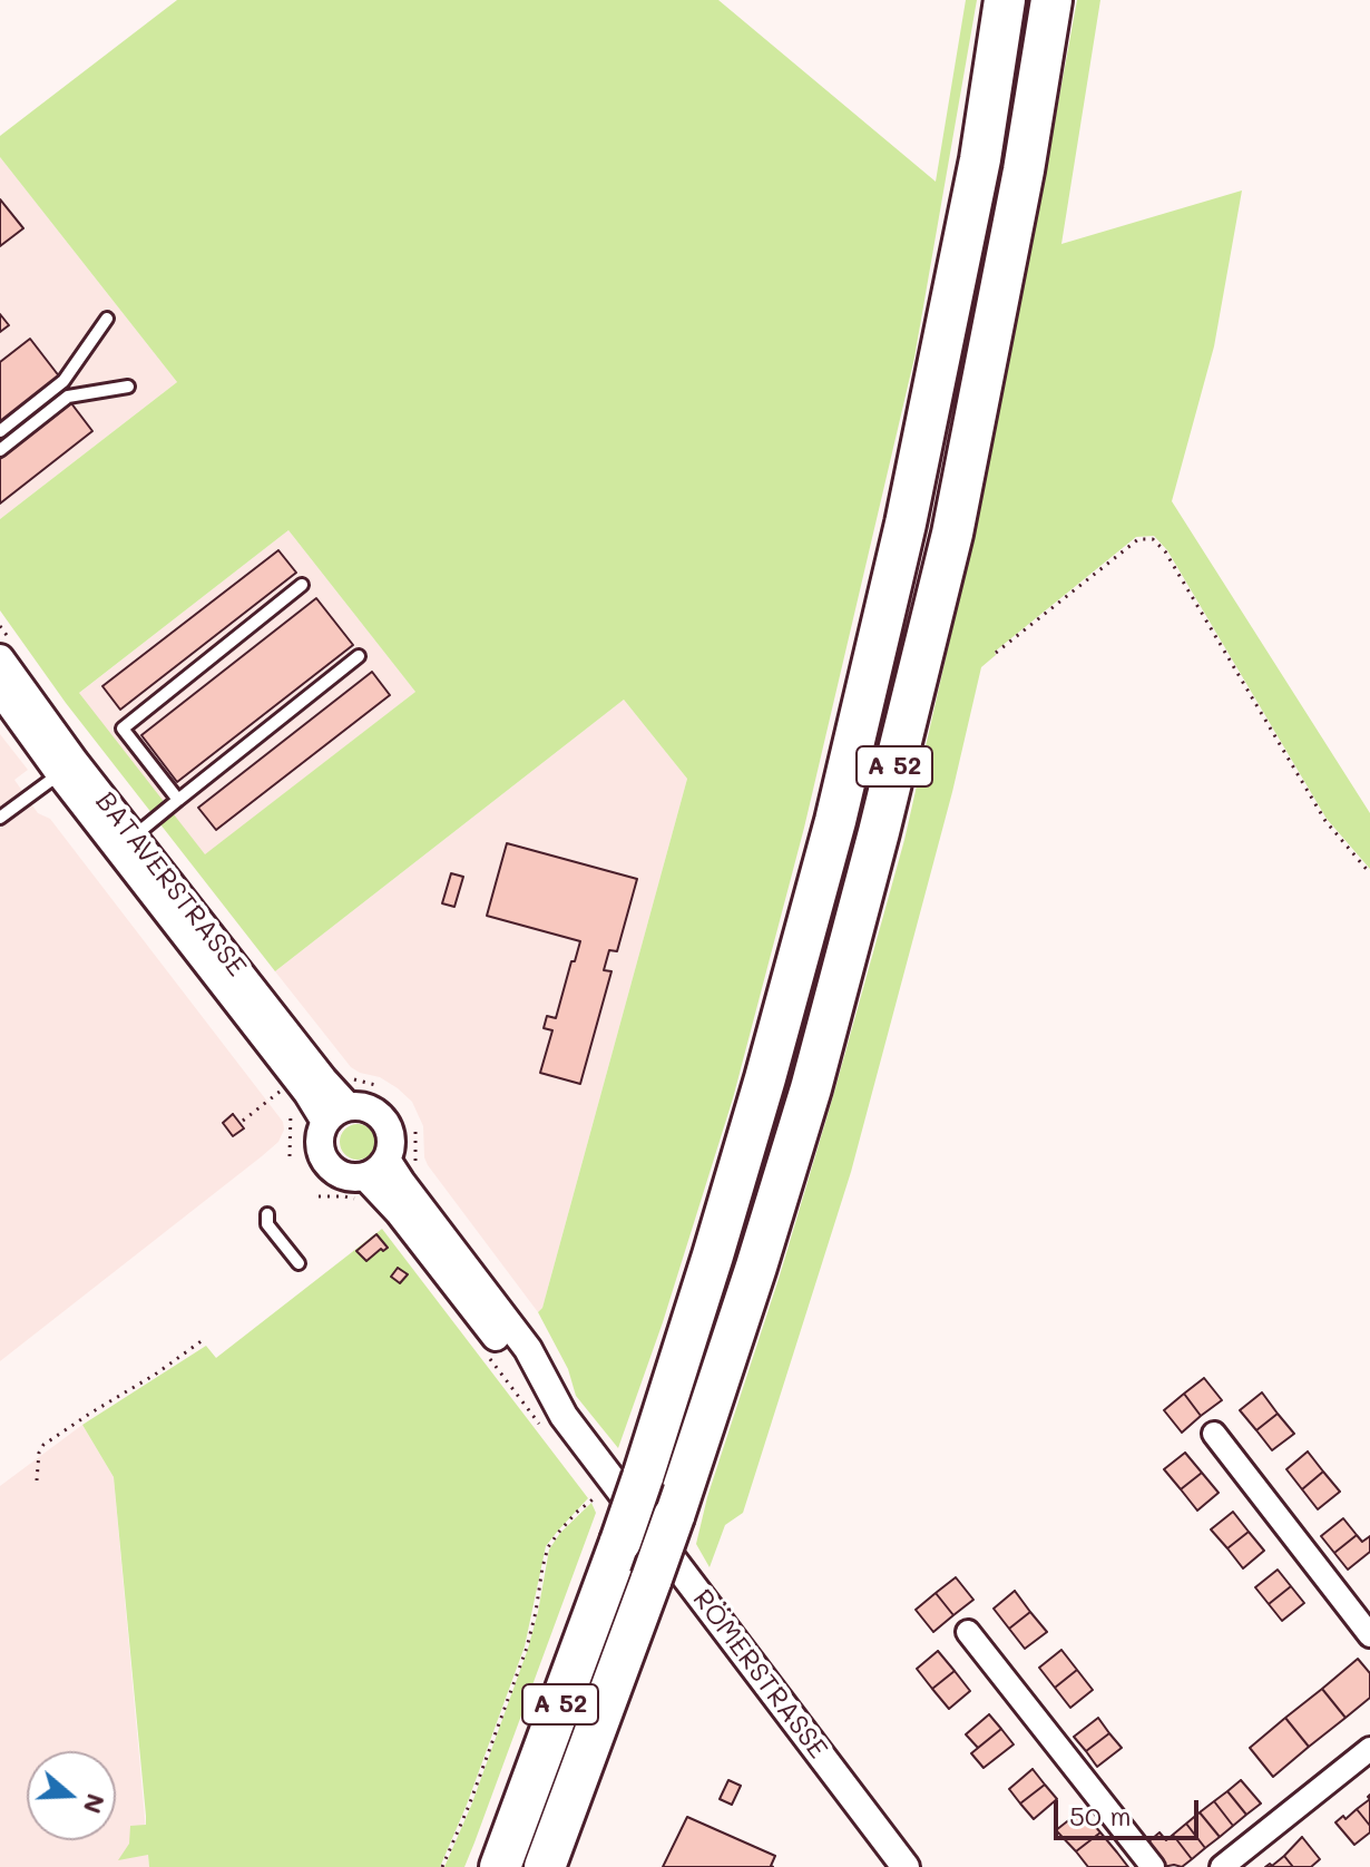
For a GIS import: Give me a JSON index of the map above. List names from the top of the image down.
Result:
{
  "streets": {
    "highway": ["A 52"],
    "street": ["BATAVERSTRASSE", "RÖMERSTRASSE"]
  },
  "crossings": [
    ["A 52", "RÖMERSTRASSE"]
  ],
  "scale_bar": "50 m",
  "north": "right"
}
